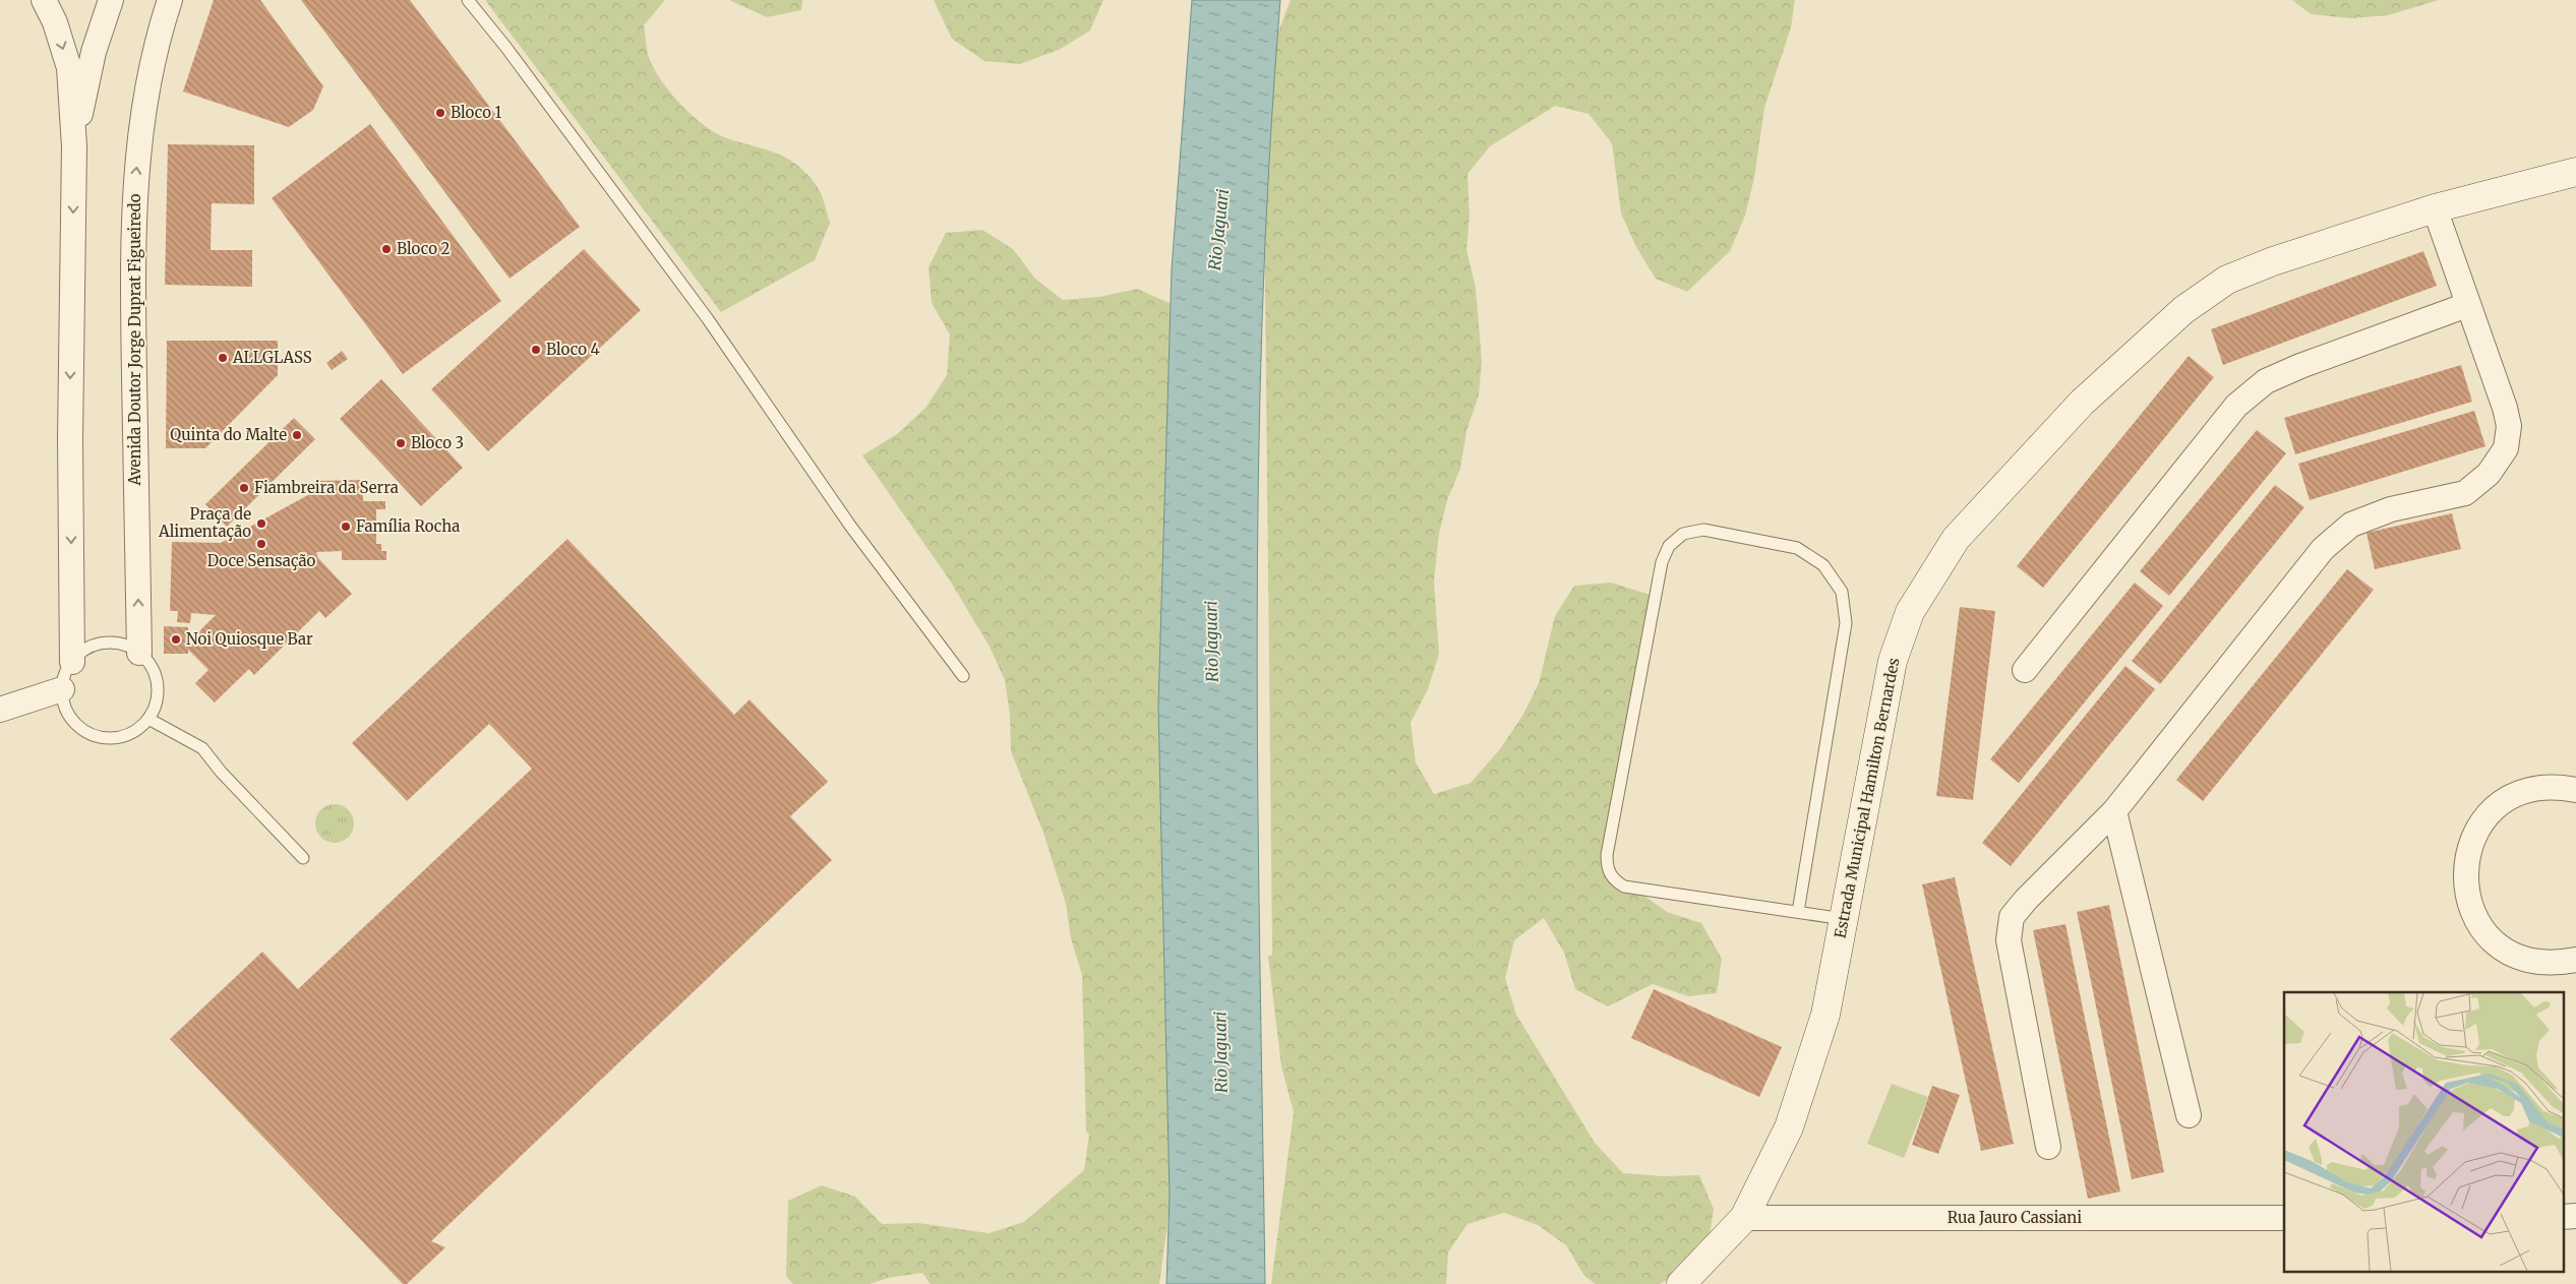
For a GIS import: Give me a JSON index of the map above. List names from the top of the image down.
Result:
{
  "streets": {
    "street": ["Avenida Doutor Jorge Duprat Figueiredo", "Estrada Municipal Hamilton Bernardes", "Rua Jauro Cassiani"]
  },
  "crossings": [
    ["Estrada Municipal Hamilton Bernardes", "Rua Jauro Cassiani"]
  ],
  "water": ["Rio Jaguari"],
  "places": [
    "Bloco 1",
    "Bloco 2",
    "Bloco 4",
    "ALLGLASS",
    "Quinta do Malte",
    "Bloco 3",
    "Fiambreira da Serra",
    "Praça de Alimentação",
    "Família Rocha",
    "Doce Sensação",
    "Noi Quiosque Bar"
  ]
}
